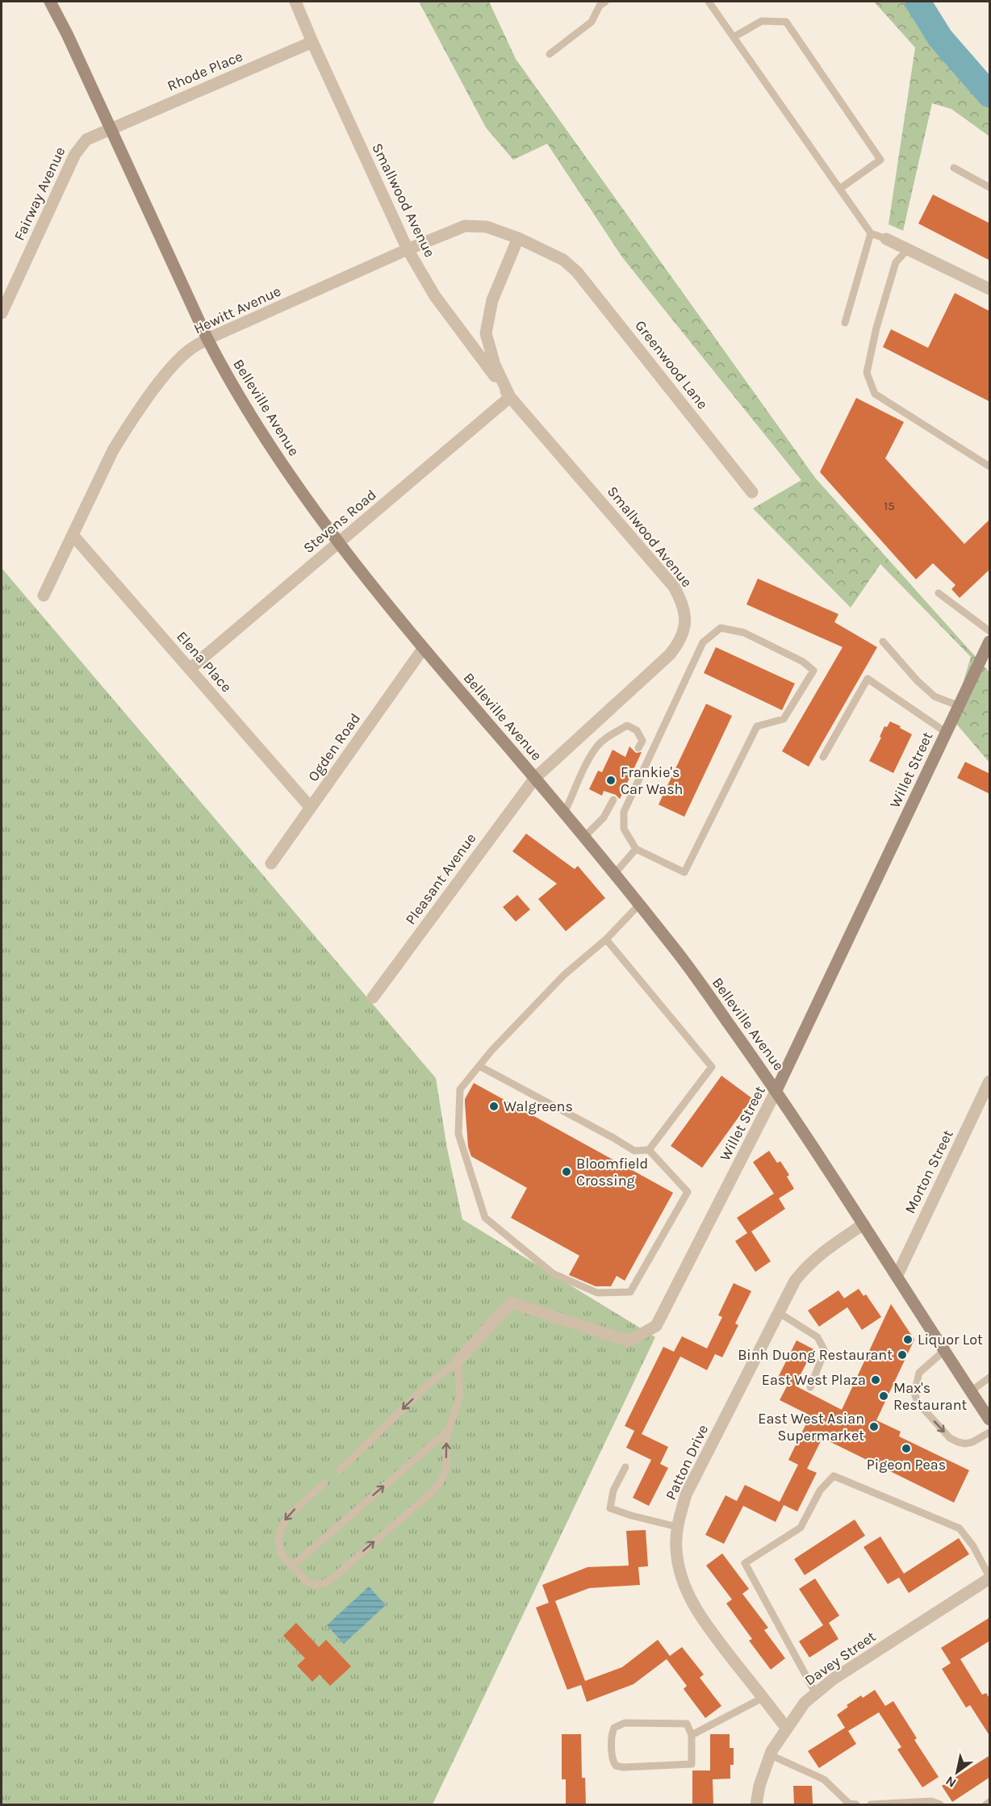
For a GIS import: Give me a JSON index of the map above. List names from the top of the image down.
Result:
{
  "streets": {
    "main road": ["Belleville Avenue", "Willet Street"],
    "street": [
      "Rhode Place",
      "Fairway Avenue",
      "Smallwood Avenue",
      "Hewitt Avenue",
      "Greenwood Lane",
      "Stevens Road",
      "Elena Place",
      "Ogden Road",
      "Pleasant Avenue",
      "Morton Street",
      "Patton Drive",
      "Davey Street"
    ]
  },
  "crossings": [
    ["Rhode Place", "Fairway Avenue"],
    ["Rhode Place", "Smallwood Avenue"],
    ["Rhode Place", "Belleville Avenue"],
    ["Fairway Avenue", "Belleville Avenue"],
    ["Smallwood Avenue", "Hewitt Avenue"],
    ["Smallwood Avenue", "Belleville Avenue"],
    ["Smallwood Avenue", "Stevens Road"],
    ["Smallwood Avenue", "Pleasant Avenue"],
    ["Hewitt Avenue", "Greenwood Lane"],
    ["Hewitt Avenue", "Belleville Avenue"],
    ["Hewitt Avenue", "Elena Place"],
    ["Belleville Avenue", "Stevens Road"],
    ["Belleville Avenue", "Ogden Road"],
    ["Belleville Avenue", "Willet Street"],
    ["Belleville Avenue", "Pleasant Avenue"],
    ["Belleville Avenue", "Morton Street"],
    ["Belleville Avenue", "Patton Drive"],
    ["Stevens Road", "Elena Place"],
    ["Elena Place", "Ogden Road"],
    ["Patton Drive", "Davey Street"]
  ],
  "places": [
    "Frankie's Car Wash",
    "Walgreens",
    "Bloomfield Crossing",
    "Liquor Lot",
    "Binh Duong Restaurant",
    "East West Plaza",
    "Max's Restaurant",
    "East West Asian Supermarket",
    "Pigeon Peas"
  ],
  "house_numbers": ["15"],
  "north": "bottom left"
}
